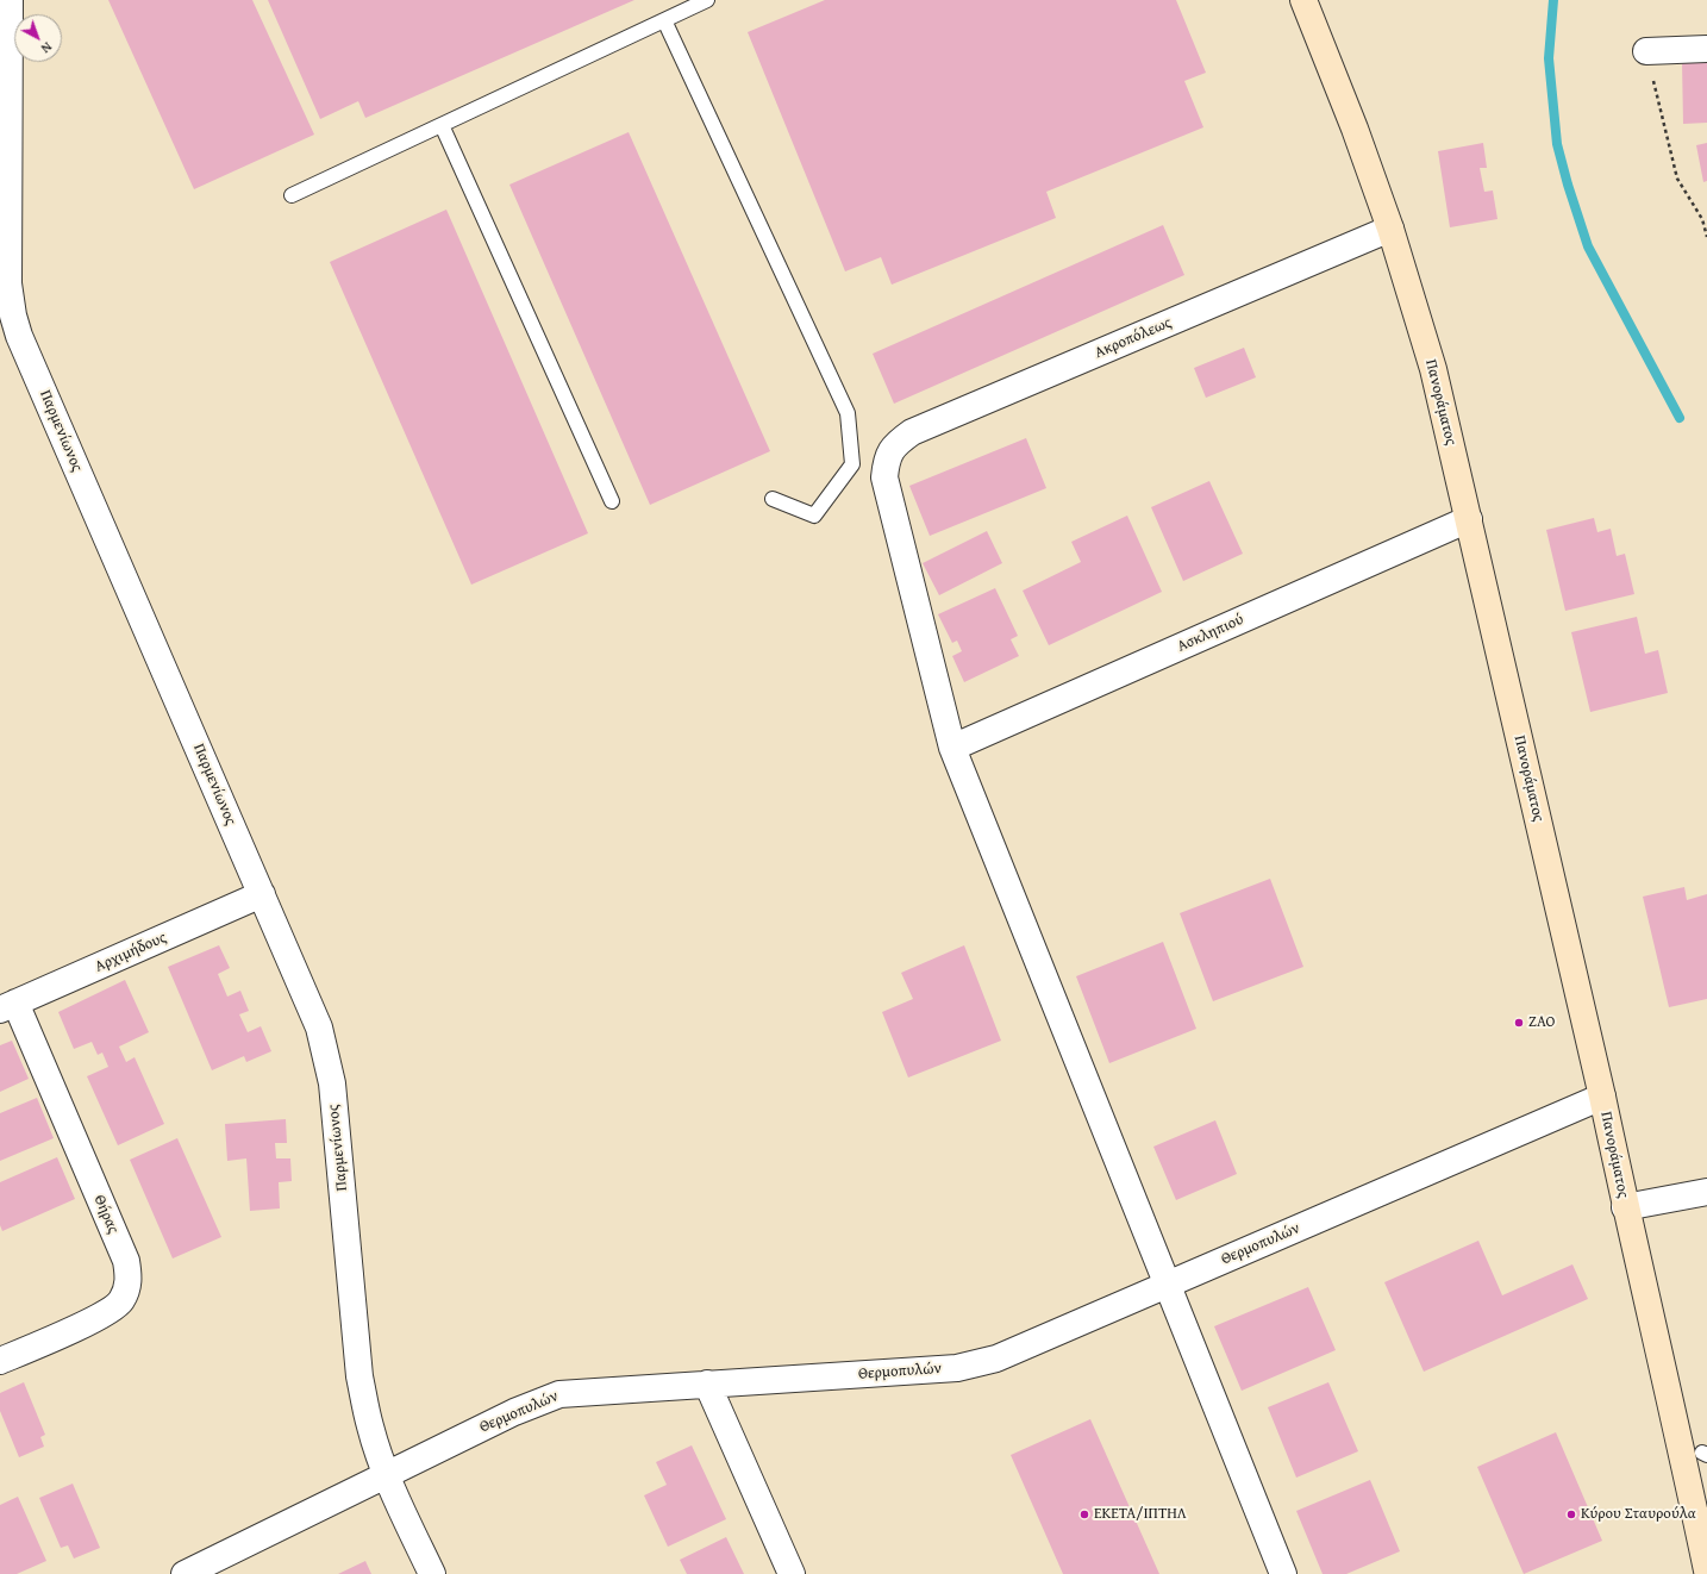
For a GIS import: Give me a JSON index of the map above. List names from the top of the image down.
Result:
{
  "streets": {
    "main road": ["Πανοράματος"],
    "street": [
      "Ακροπόλεως",
      "Παρμενίωνος",
      "Ασκληπιού",
      "Αρχιμήδους",
      "Θήρας",
      "Θερμοπυλών"
    ]
  },
  "crossings": [
    ["Ακροπόλεως", "Πανοράματος"],
    ["Ακροπόλεως", "Ασκληπιού"],
    ["Πανοράματος", "Ασκληπιού"],
    ["Πανοράματος", "Θερμοπυλών"],
    ["Παρμενίωνος", "Αρχιμήδους"],
    ["Παρμενίωνος", "Θερμοπυλών"],
    ["Αρχιμήδους", "Θήρας"]
  ],
  "places": ["ZAO", "ΕΚΕΤΑ/ΙΠΤΗΛ", "Κύρου Σταυρούλα"],
  "north": "bottom right"
}
